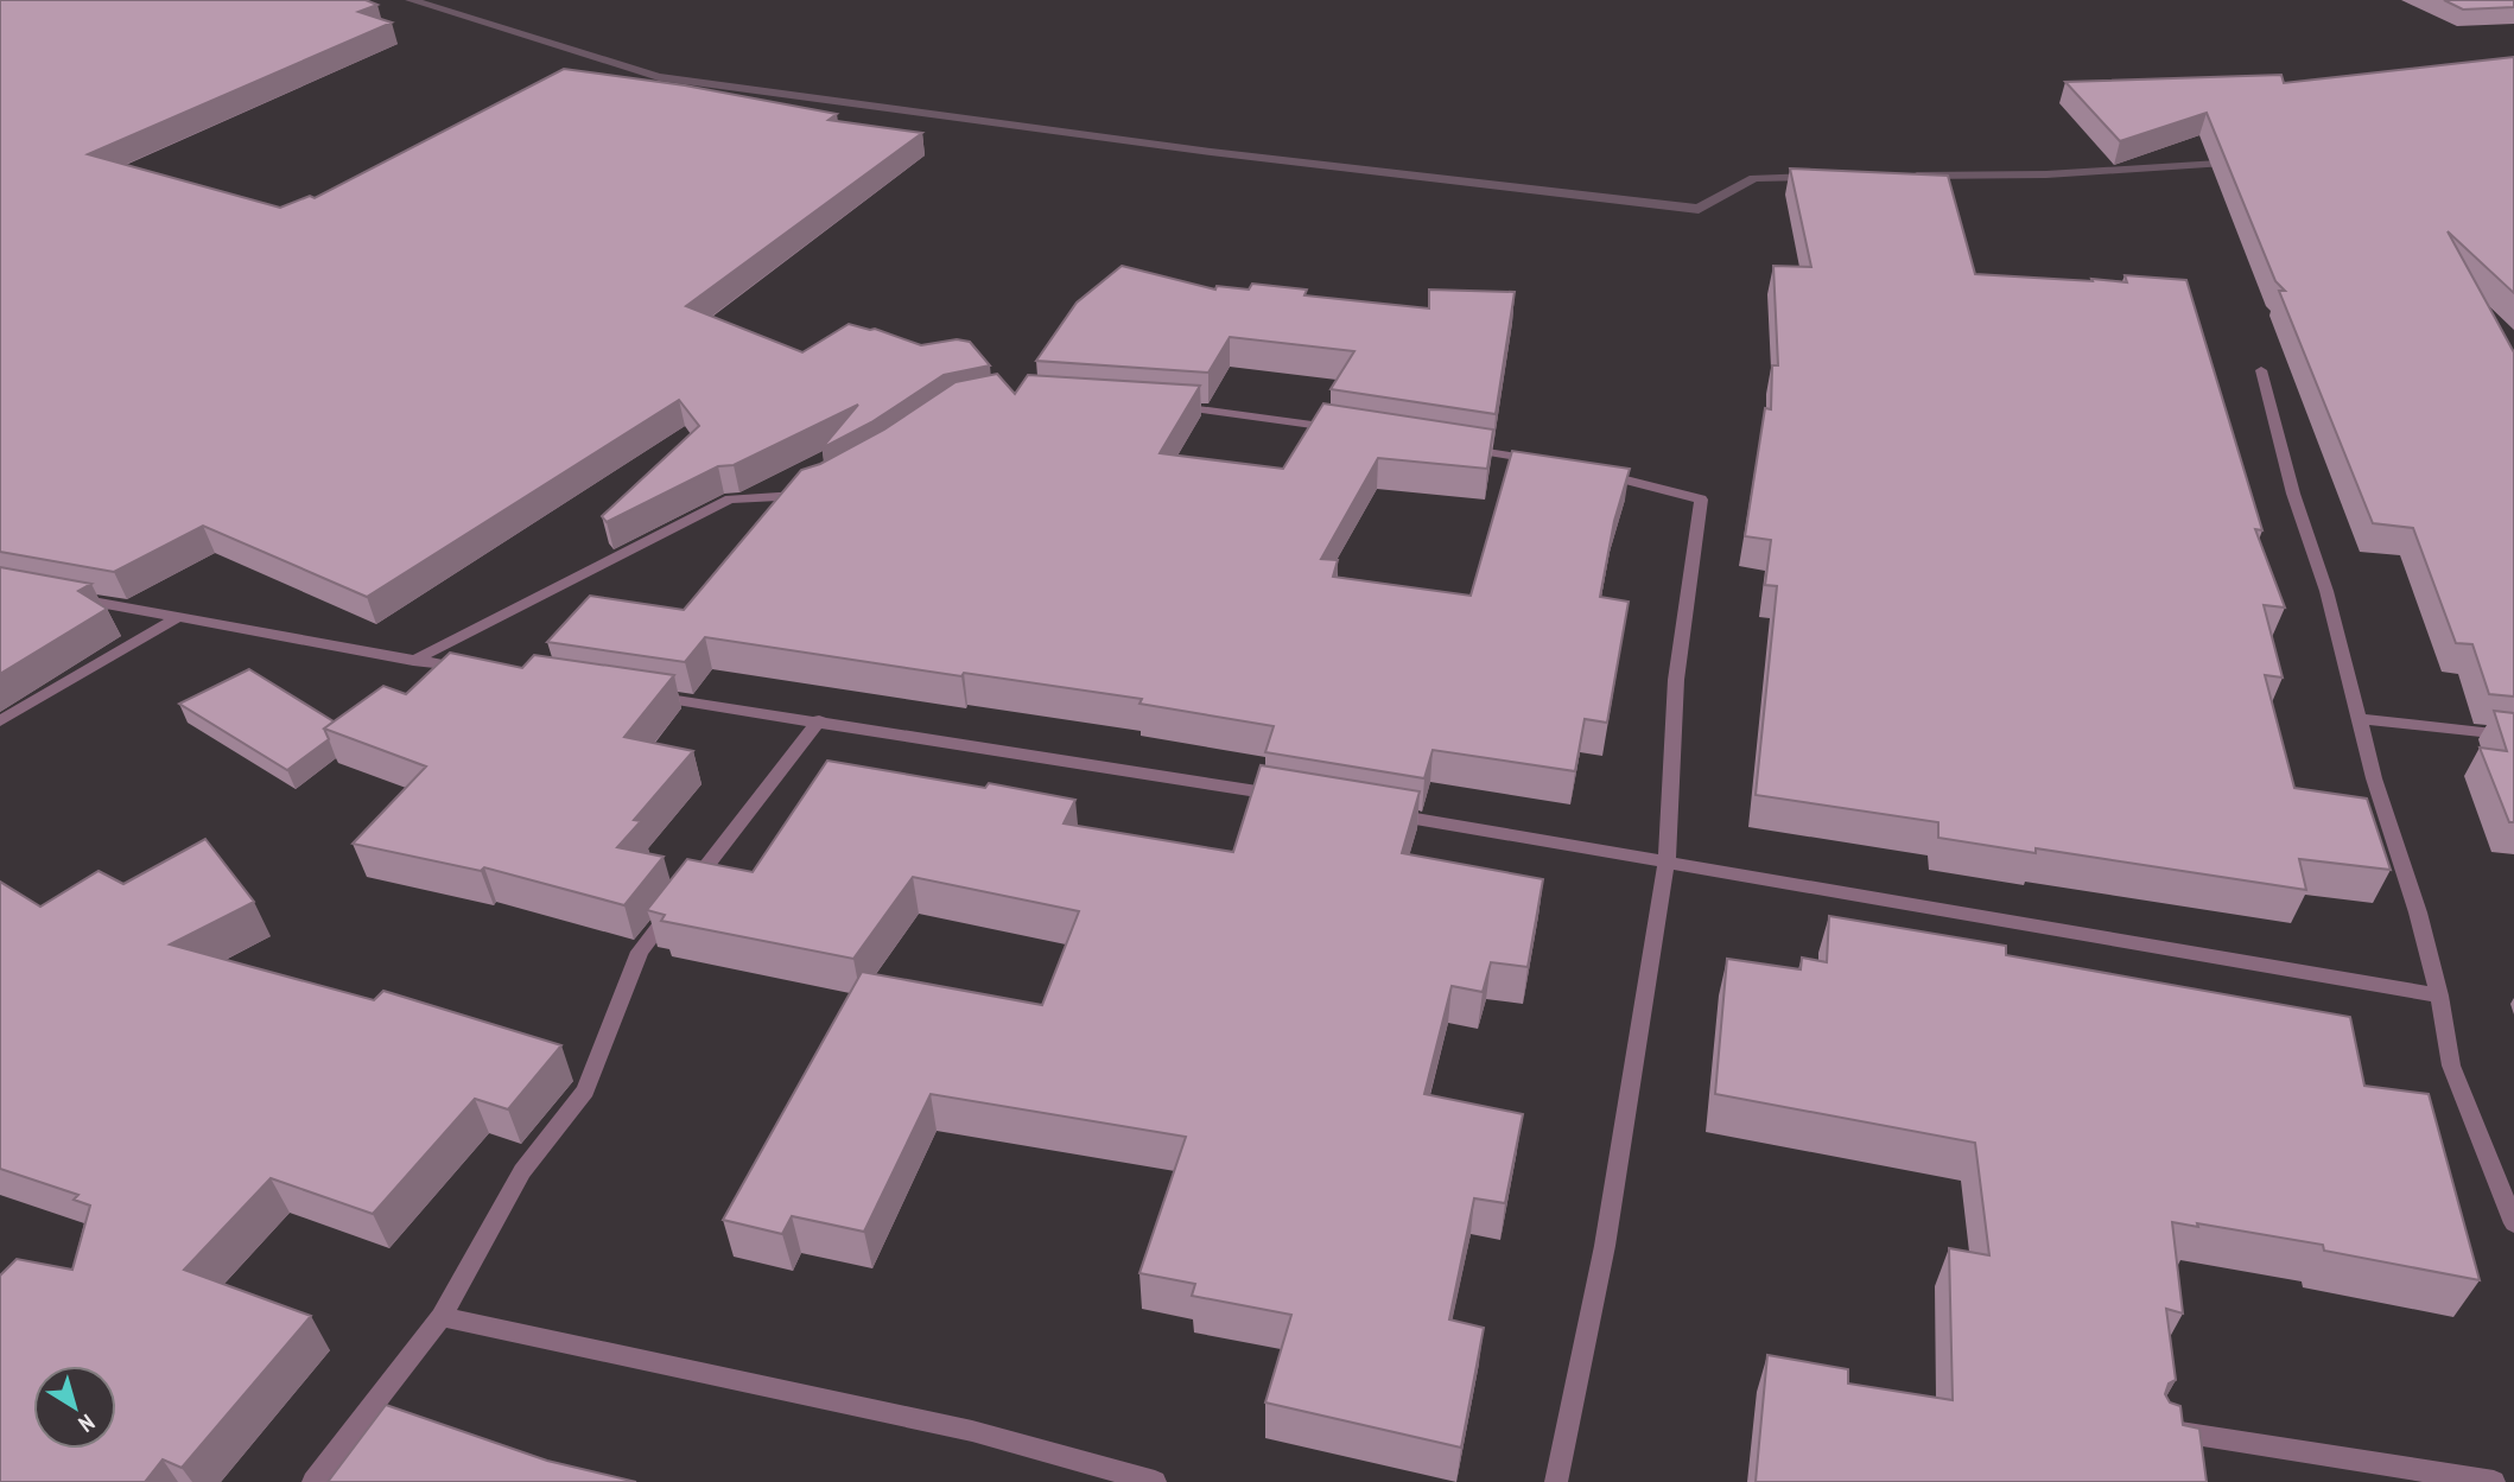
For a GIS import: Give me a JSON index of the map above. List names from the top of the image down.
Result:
{
  "north": "bottom right"
}
